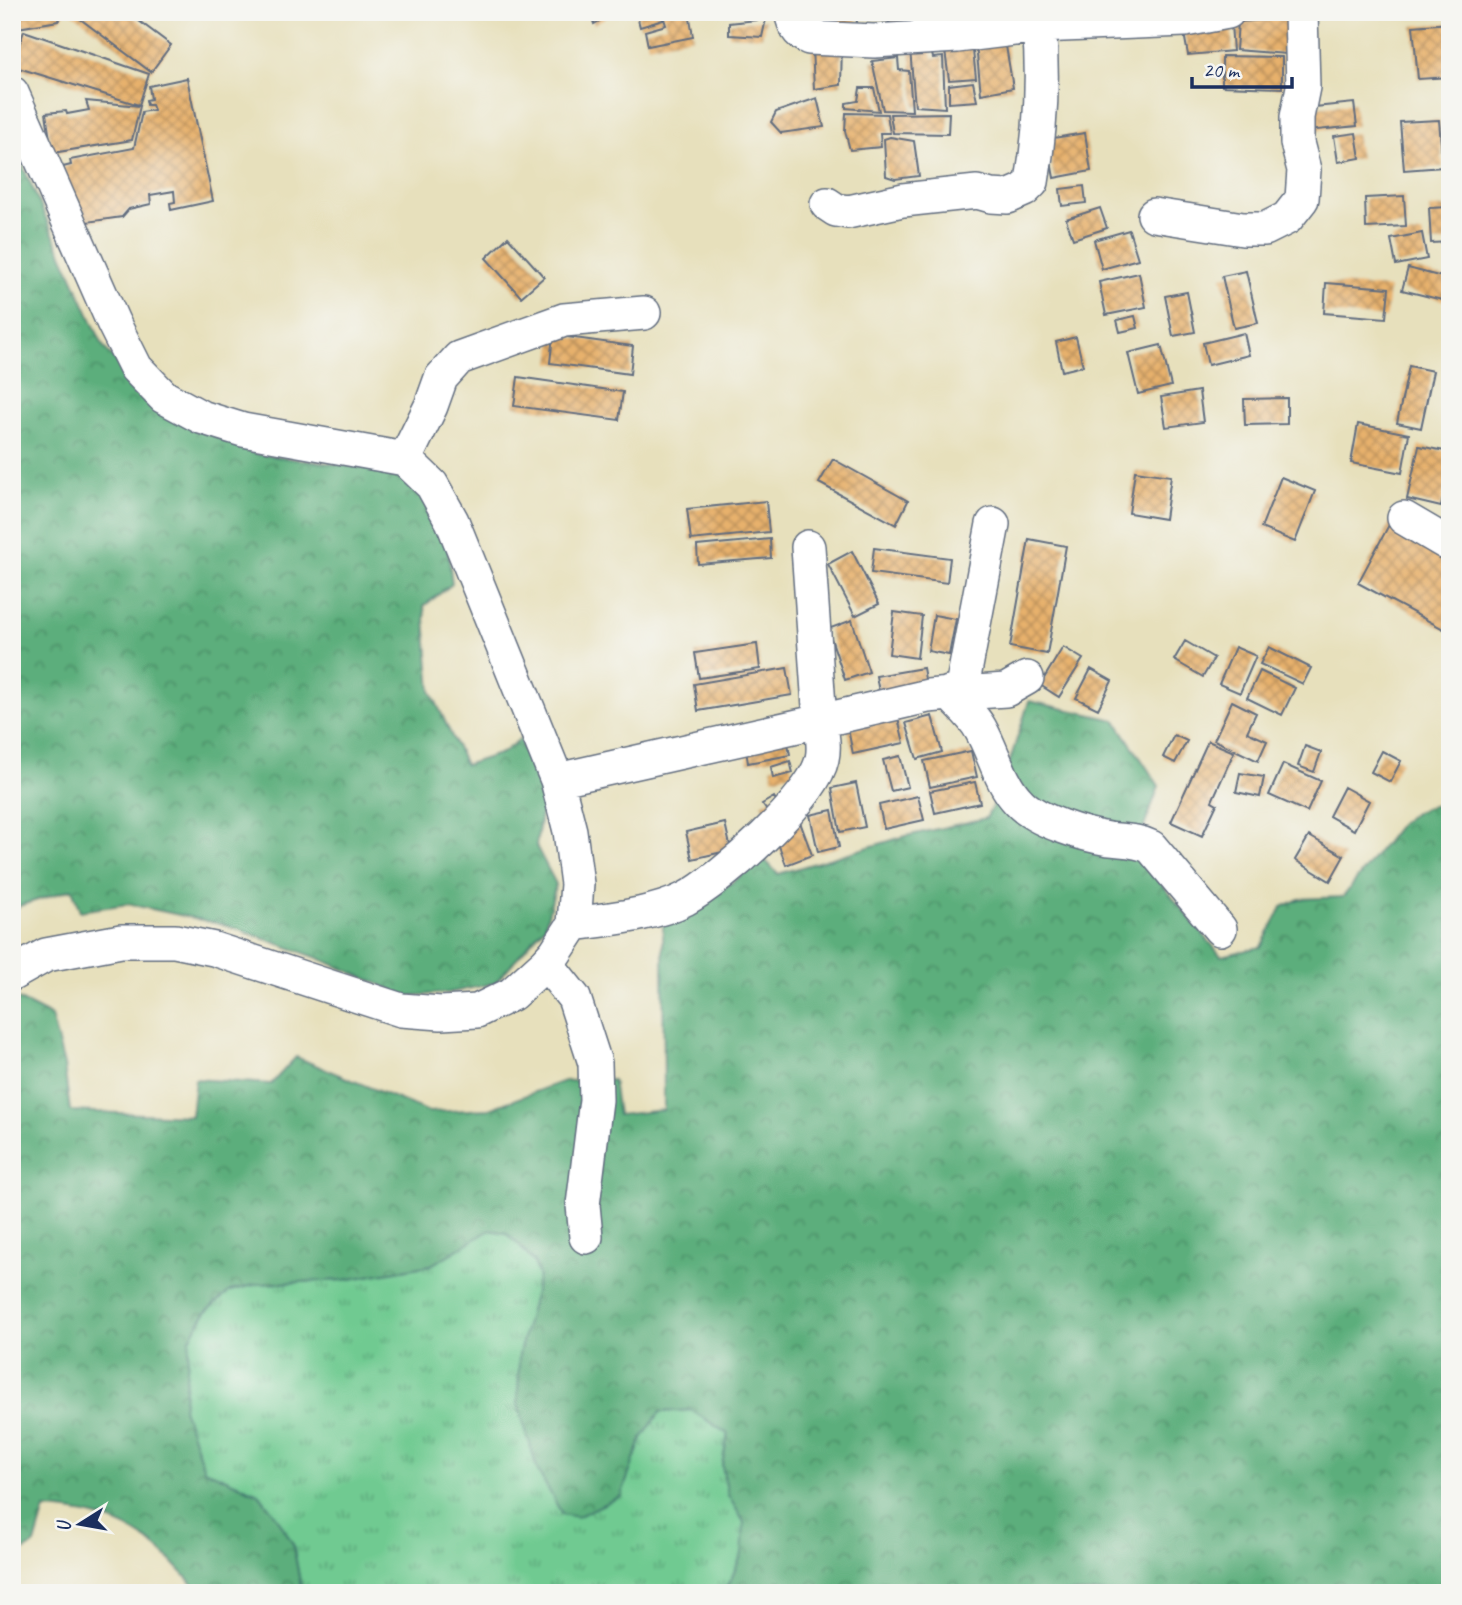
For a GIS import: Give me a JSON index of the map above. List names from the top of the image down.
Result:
{
  "scale_bar": "20 m",
  "north": "left"
}
